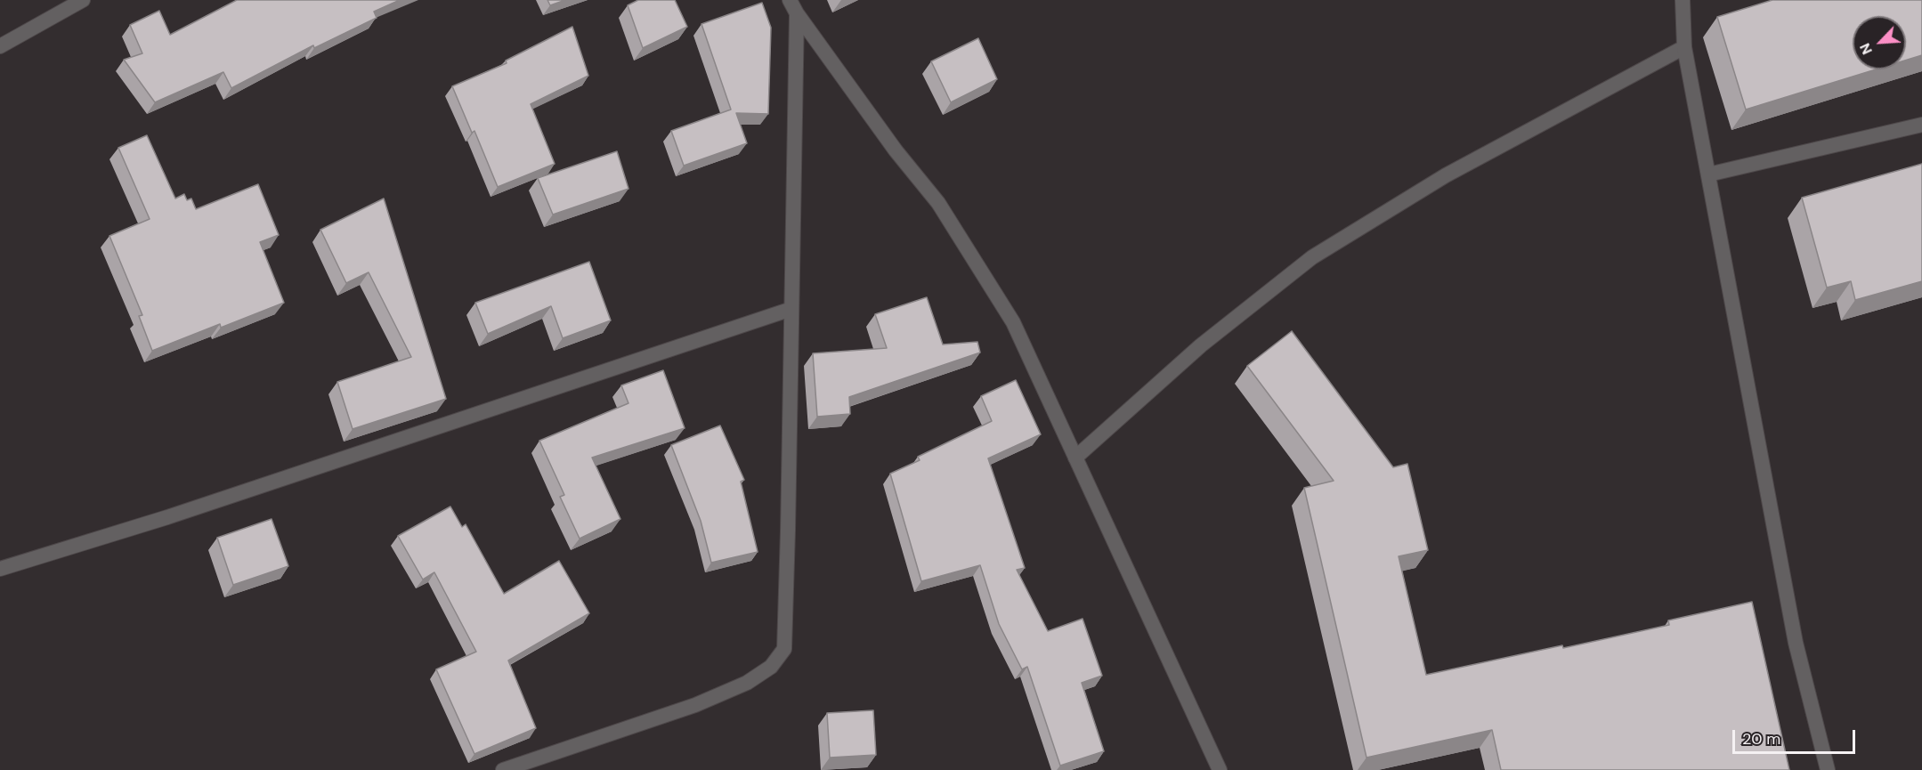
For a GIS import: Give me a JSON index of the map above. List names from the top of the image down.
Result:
{
  "scale_bar": "20 m",
  "north": "bottom left"
}
